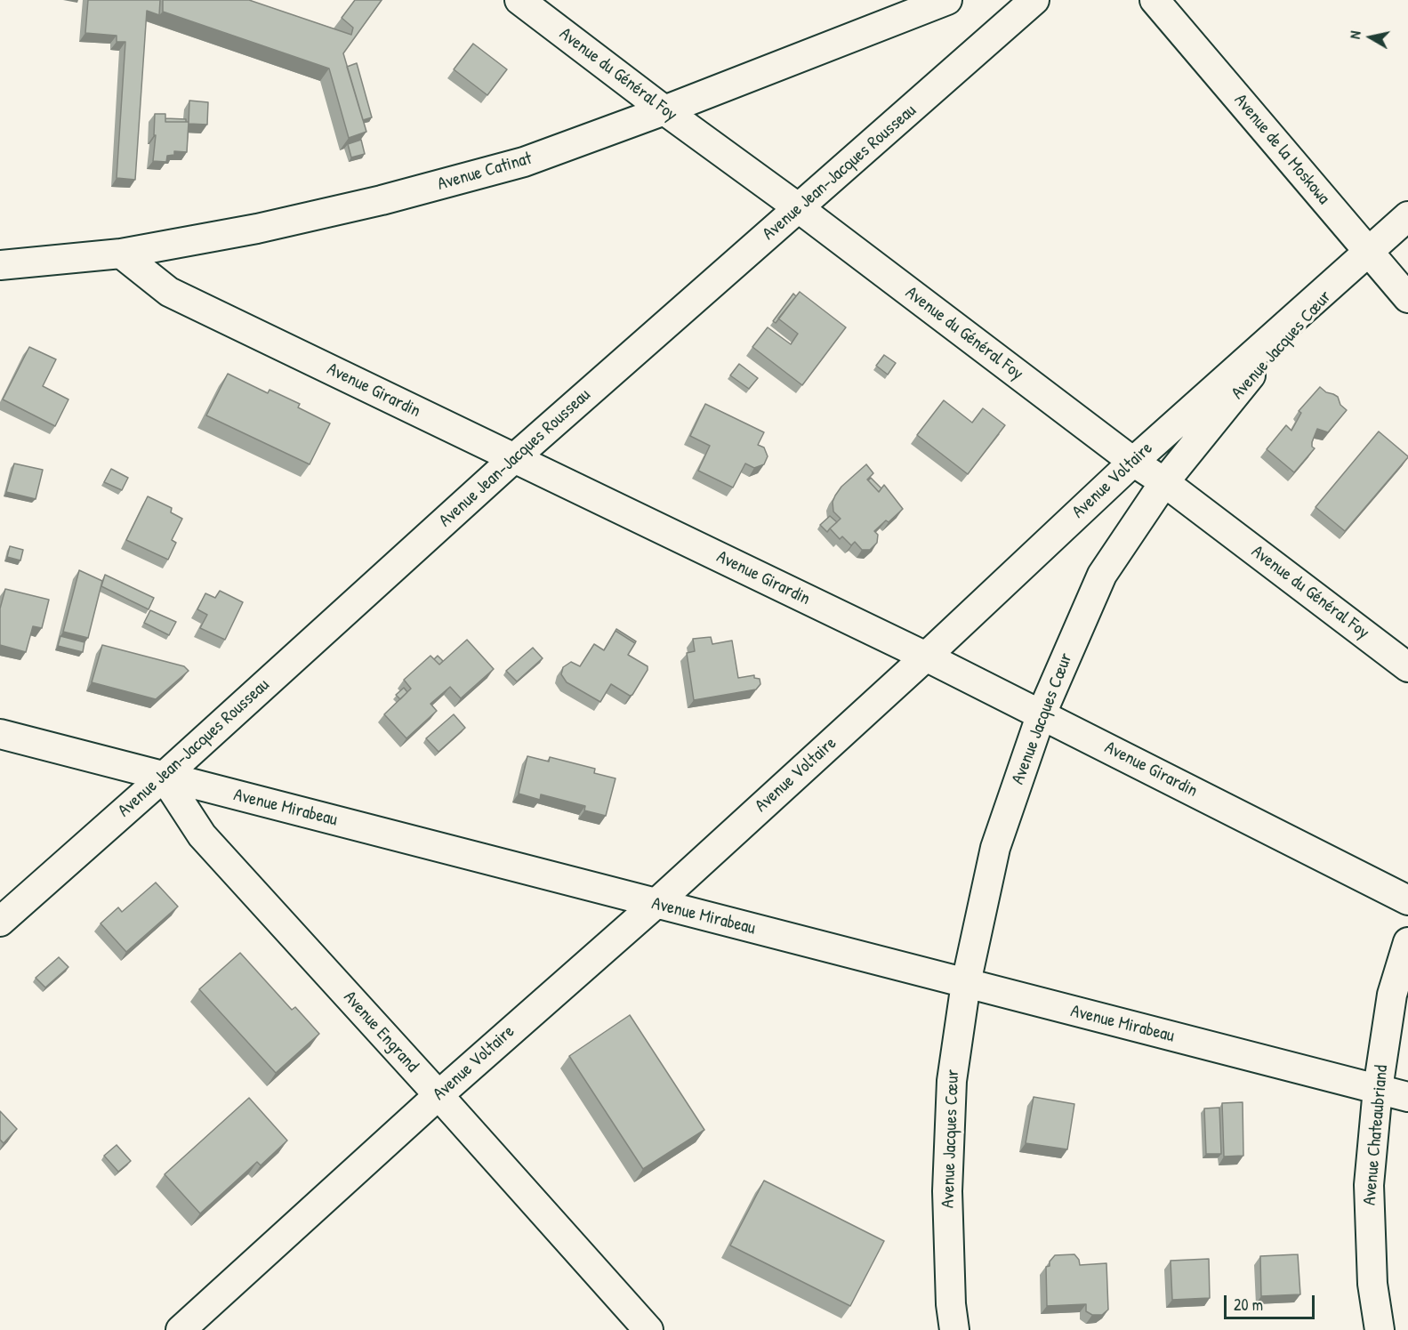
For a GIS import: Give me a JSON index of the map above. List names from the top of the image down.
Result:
{
  "streets": {
    "street": [
      "Avenue du Général Foy",
      "Avenue de la Moskowa",
      "Avenue Catinat",
      "Avenue Jean-Jacques Rousseau",
      "Avenue Jacques Cœur",
      "Avenue Girardin",
      "Avenue Voltaire",
      "Avenue Mirabeau",
      "Avenue Engrand",
      "Avenue Chateaubriand"
    ]
  },
  "crossings": [
    ["Avenue du Général Foy", "Avenue Catinat"],
    ["Avenue du Général Foy", "Avenue Jean-Jacques Rousseau"],
    ["Avenue du Général Foy", "Avenue Jacques Cœur"],
    ["Avenue du Général Foy", "Avenue Voltaire"],
    ["Avenue de la Moskowa", "Avenue Jacques Cœur"],
    ["Avenue de la Moskowa", "Avenue Voltaire"],
    ["Avenue Catinat", "Avenue Girardin"],
    ["Avenue Jean-Jacques Rousseau", "Avenue Girardin"],
    ["Avenue Jean-Jacques Rousseau", "Avenue Mirabeau"],
    ["Avenue Jean-Jacques Rousseau", "Avenue Engrand"],
    ["Avenue Jacques Cœur", "Avenue Girardin"],
    ["Avenue Jacques Cœur", "Avenue Voltaire"],
    ["Avenue Jacques Cœur", "Avenue Mirabeau"],
    ["Avenue Girardin", "Avenue Voltaire"],
    ["Avenue Voltaire", "Avenue Mirabeau"],
    ["Avenue Voltaire", "Avenue Engrand"],
    ["Avenue Mirabeau", "Avenue Engrand"],
    ["Avenue Mirabeau", "Avenue Chateaubriand"]
  ],
  "scale_bar": "20 m",
  "north": "left"
}
